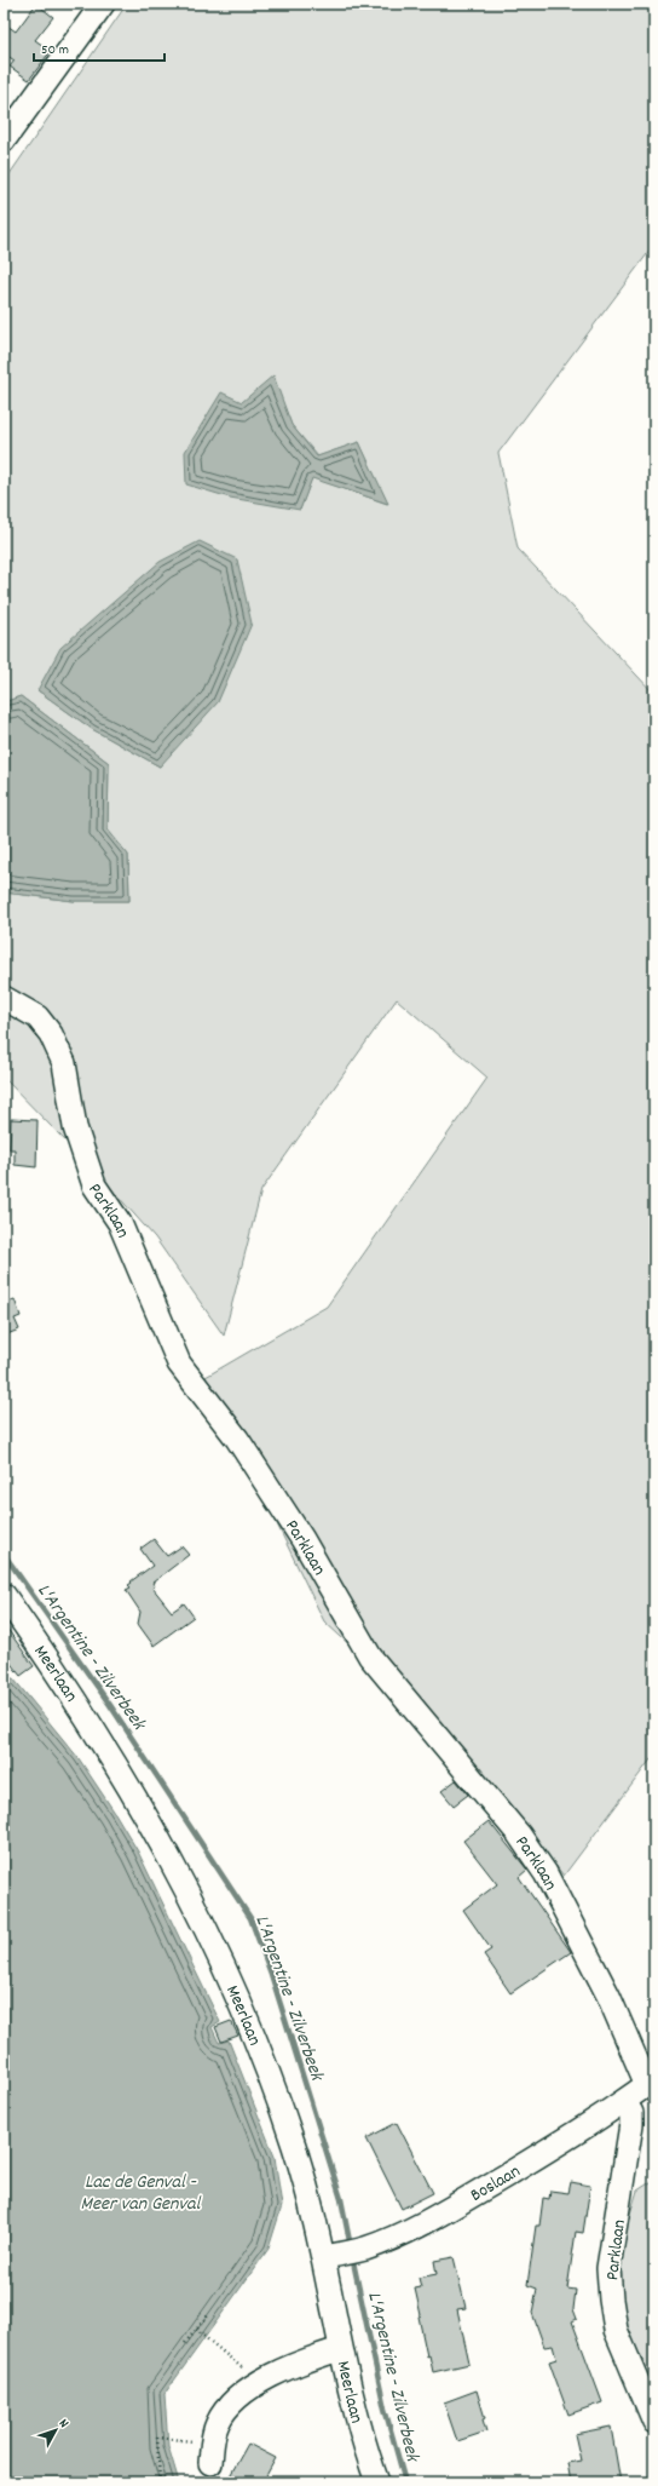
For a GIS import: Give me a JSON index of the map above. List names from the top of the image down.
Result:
{
  "streets": {
    "street": ["Parklaan", "Meerlaan", "Boslaan"]
  },
  "crossings": [
    ["Parklaan", "Boslaan"],
    ["Meerlaan", "Boslaan"]
  ],
  "water": ["L'Argentine - Zilverbeek", "Lac de Genval - Meer van Genval"],
  "scale_bar": "50 m",
  "north": "top right"
}
